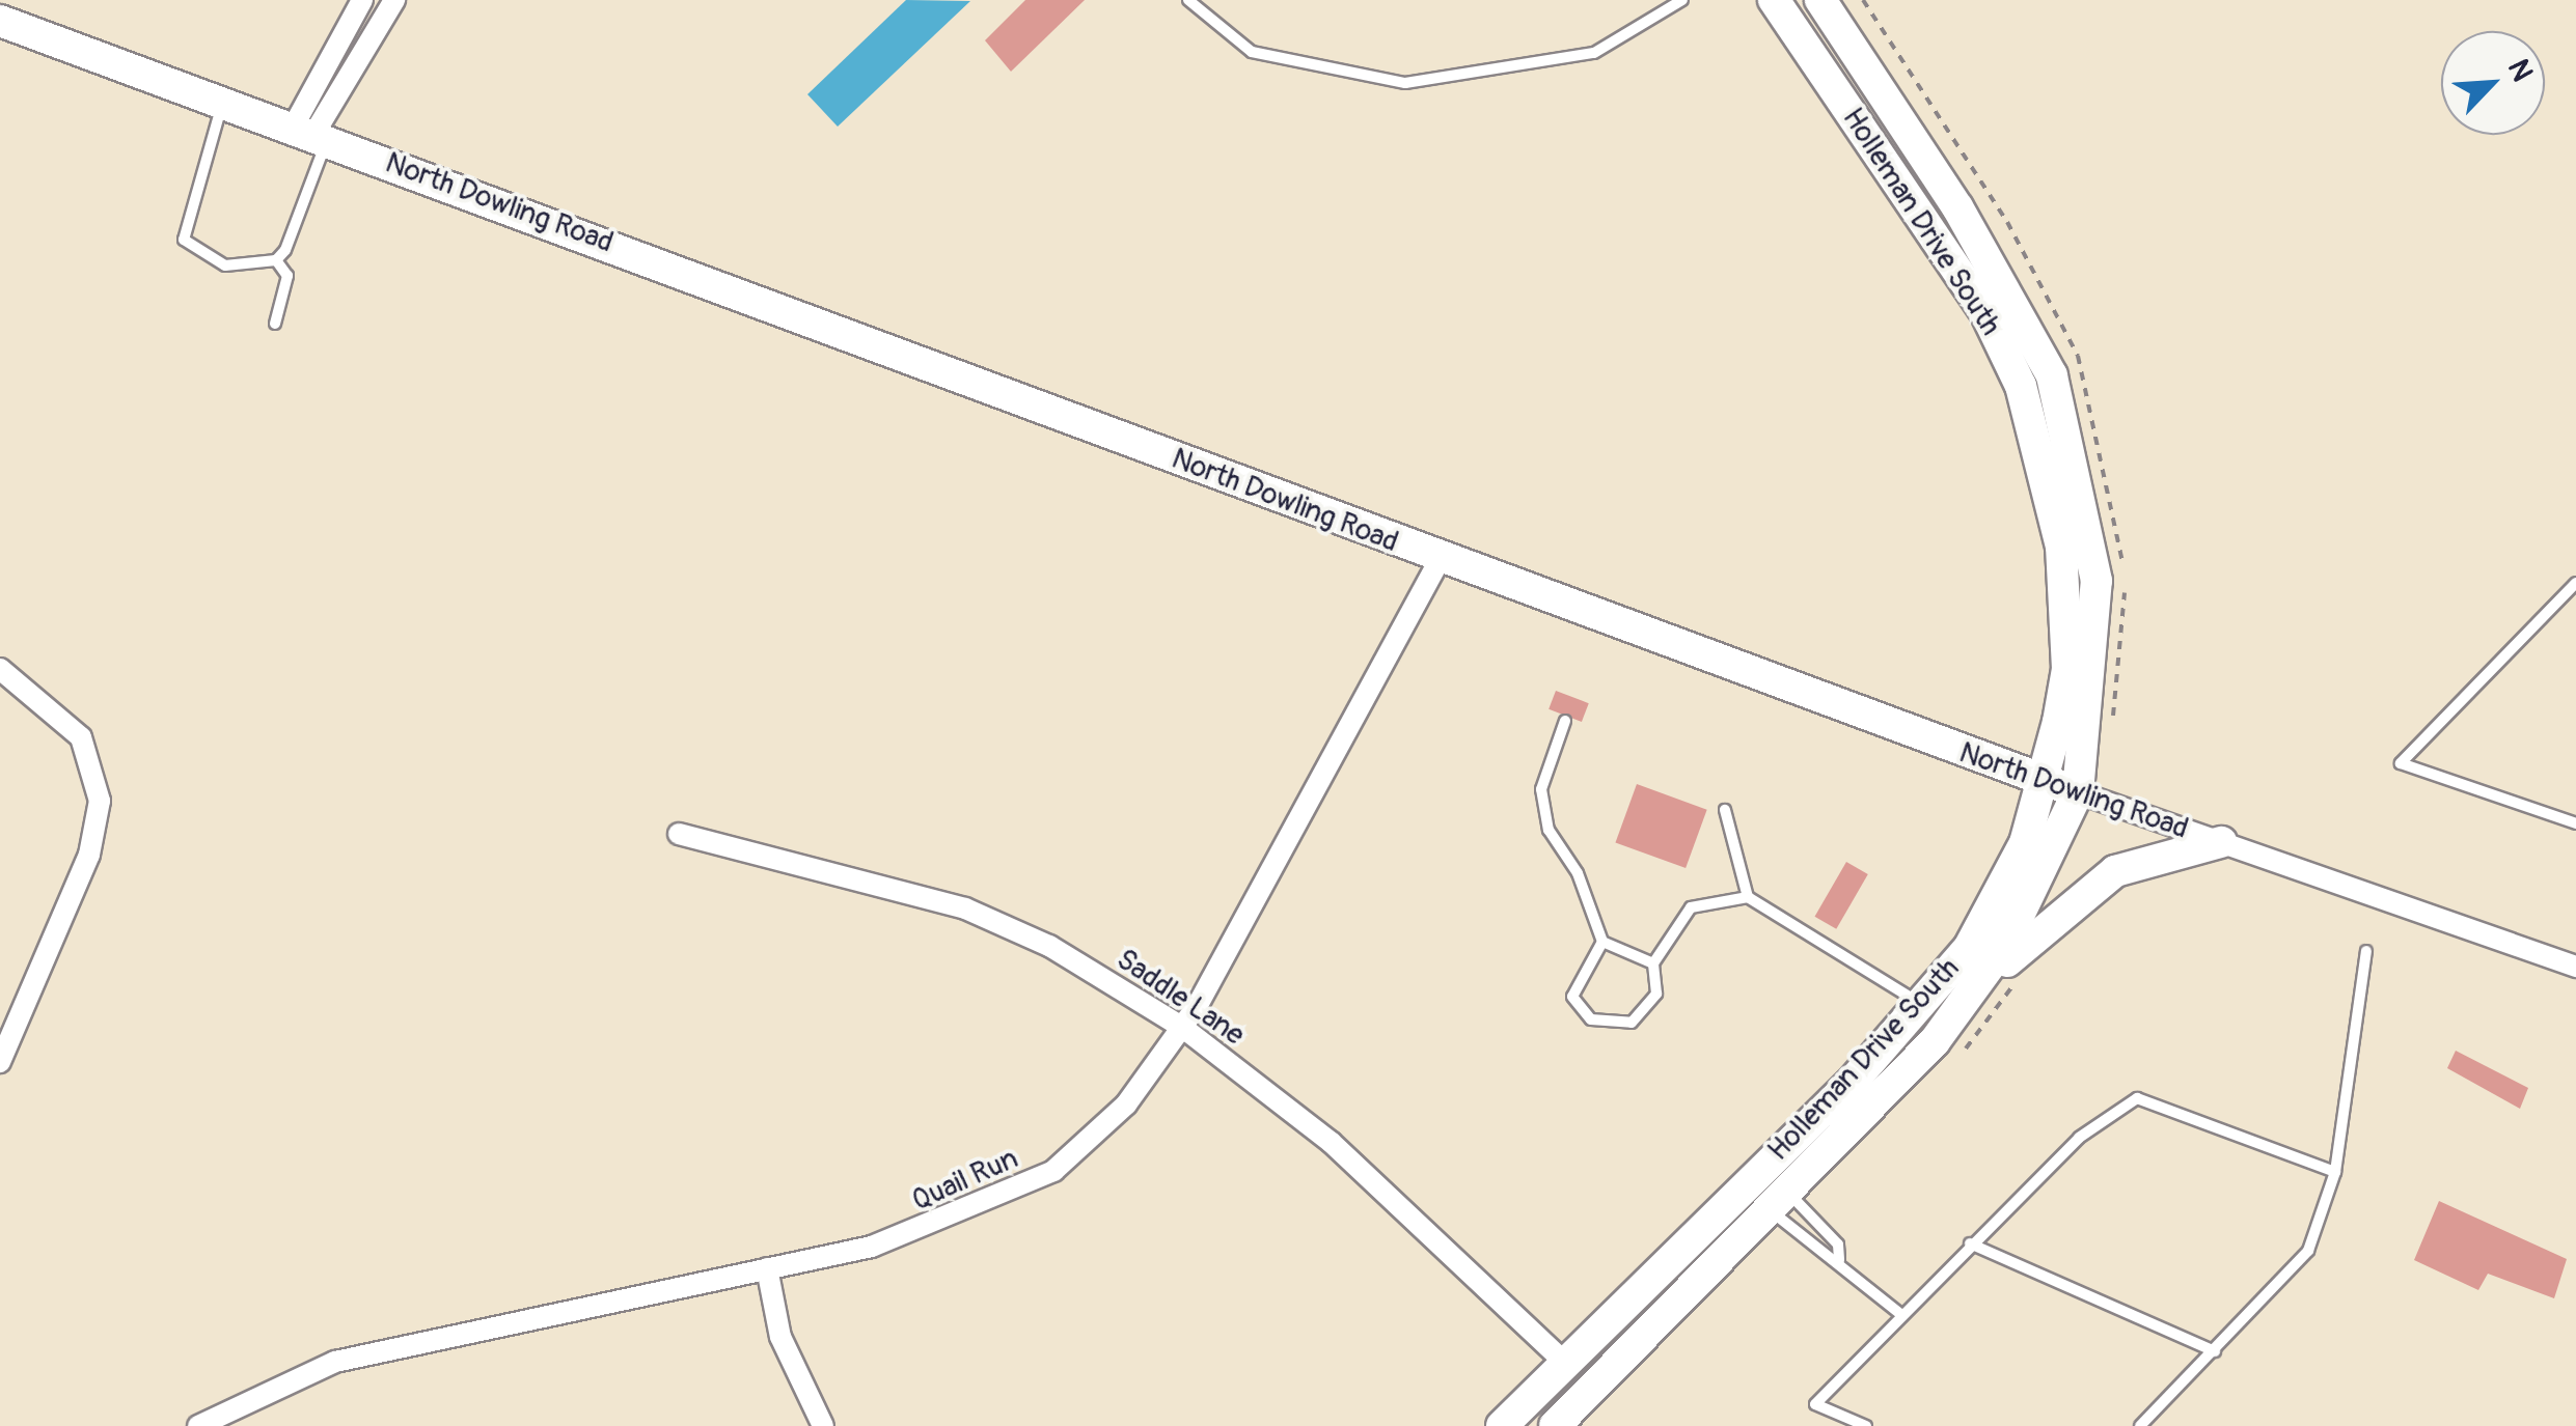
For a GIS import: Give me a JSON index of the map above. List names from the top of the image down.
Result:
{
  "streets": {
    "street": [
      "North Dowling Road",
      "Holleman Drive South",
      "Saddle Lane",
      "Quail Run"
    ]
  },
  "crossings": [
    ["North Dowling Road", "Holleman Drive South"],
    ["North Dowling Road", "Quail Run"],
    ["Holleman Drive South", "Saddle Lane"],
    ["Saddle Lane", "Quail Run"]
  ],
  "north": "top right"
}
